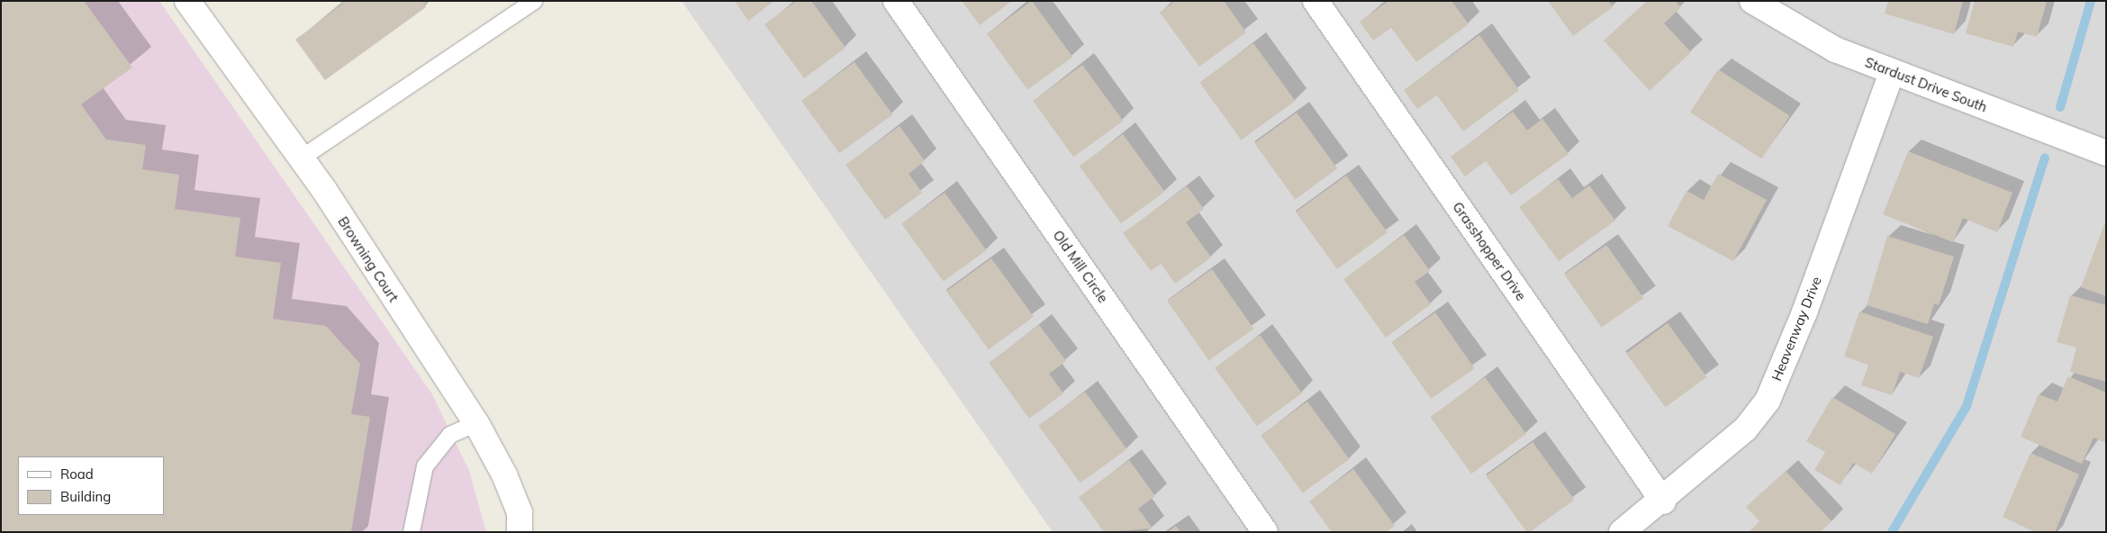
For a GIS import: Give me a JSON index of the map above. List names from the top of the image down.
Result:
{
  "streets": {
    "street": [
      "Stardust Drive South",
      "Grasshopper Drive",
      "Browning Court",
      "Old Mill Circle",
      "Heavenway Drive"
    ]
  },
  "crossings": [
    ["Stardust Drive South", "Heavenway Drive"],
    ["Grasshopper Drive", "Heavenway Drive"]
  ],
  "legend": ["Road", "Building"]
}
